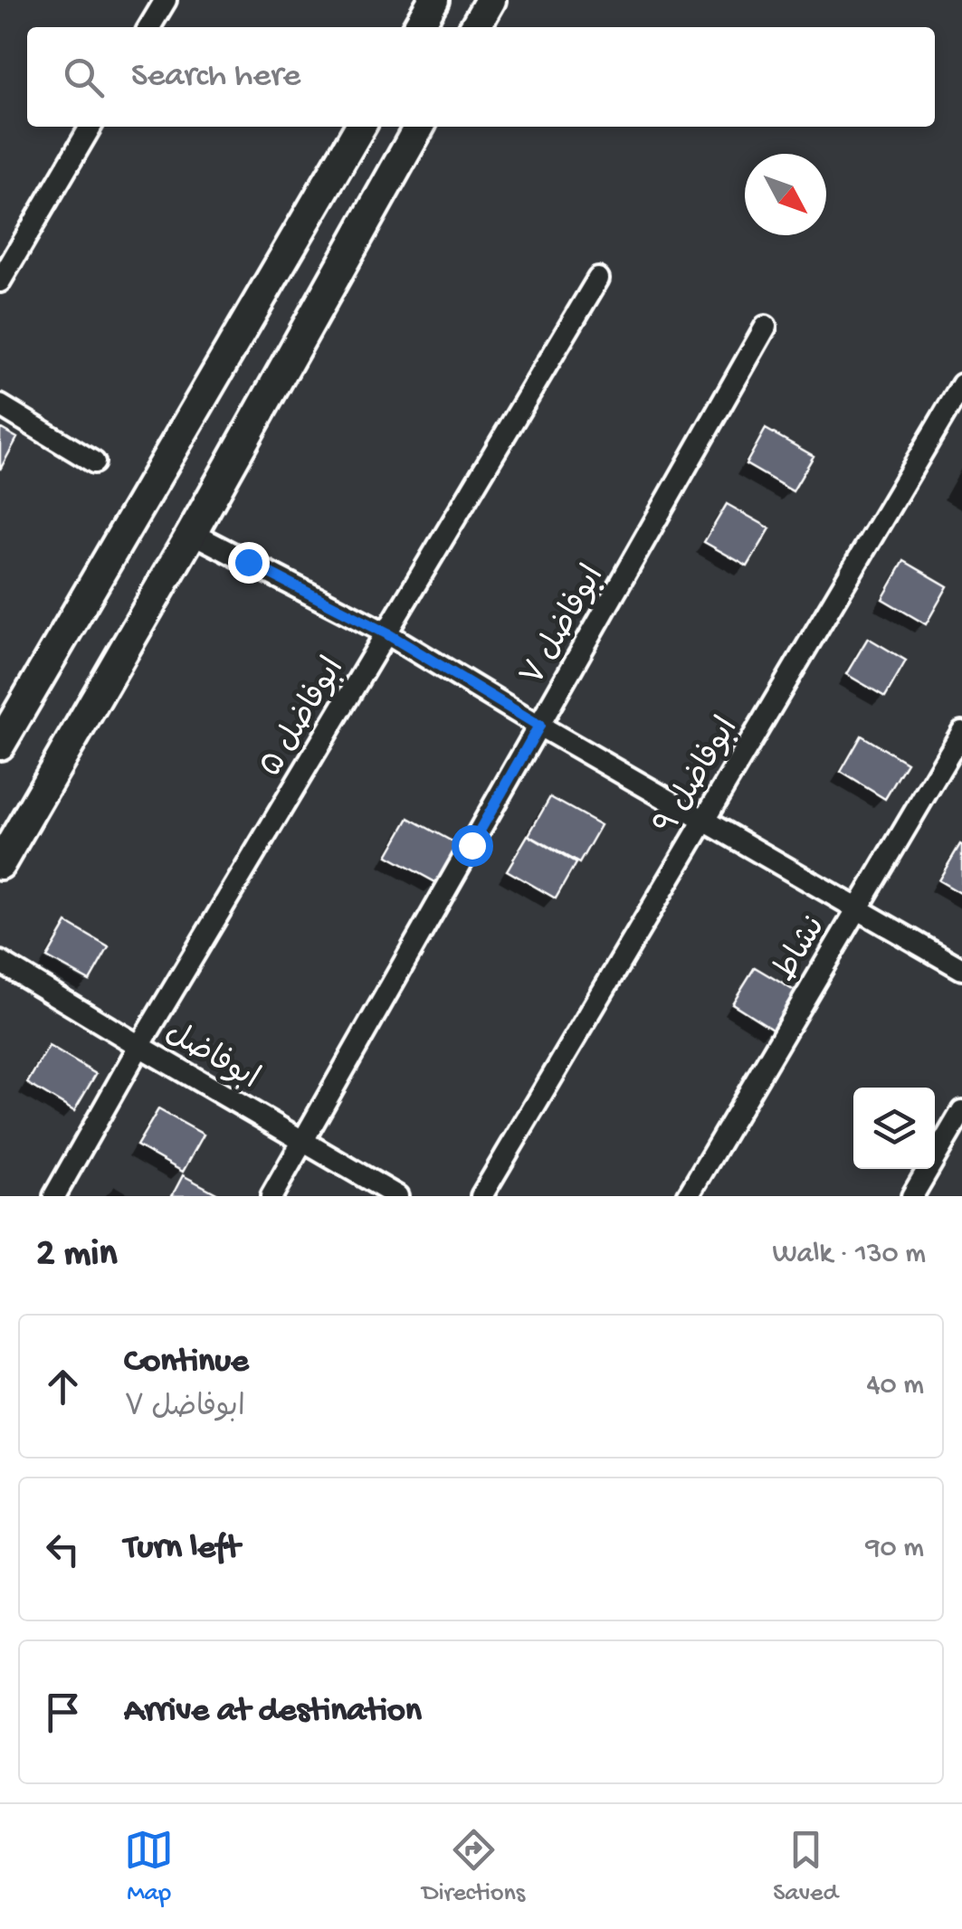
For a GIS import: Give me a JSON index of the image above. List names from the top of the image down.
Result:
{
  "streets": {
    "street": [
      "ابوفاضل ۷",
      "ابوفاضل ۵",
      "ابوفاضل ۹",
      "نشاط",
      "ابوفاضل"
    ]
  },
  "crossings": [
    ["ابوفاضل ۷", "ابوفاضل"],
    ["ابوفاضل ۵", "ابوفاضل"]
  ],
  "north": "bottom right",
  "page": {
    "search": "Search here",
    "heading": ["2 min", "Walk · 130 m"],
    "list": [
      ["Continue", "ابوفاضل ۷", "40 m"],
      ["Turn left", "90 m"],
      "Arrive at destination"
    ],
    "nav": ["Map", "Directions", "Saved"]
  }
}
